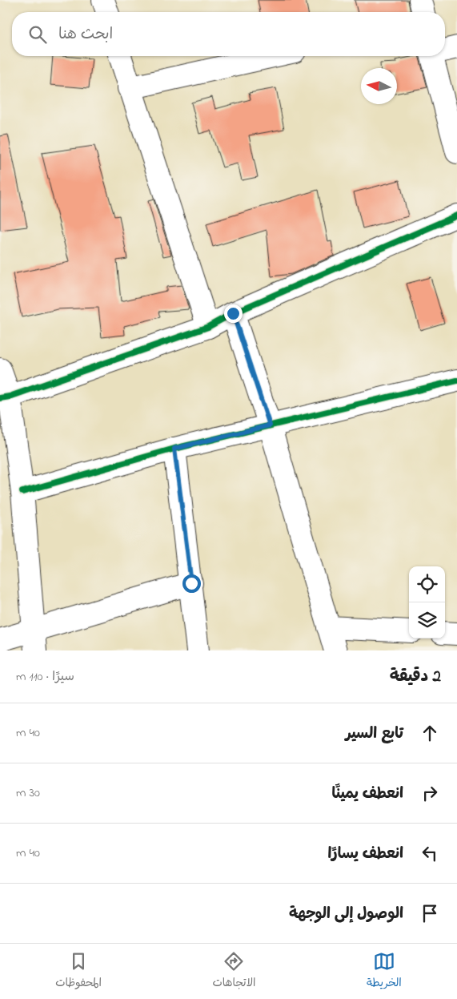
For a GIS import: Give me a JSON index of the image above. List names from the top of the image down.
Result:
{
  "north": "left",
  "page": {
    "search": "ابحث هنا",
    "heading": ["2 دقيقة", "سيرًا · 110 m"],
    "list": [
      ["تابع السير", "40 m"],
      ["انعطف يمينًا", "30 m"],
      ["انعطف يسارًا", "40 m"],
      "الوصول إلى الوجهة"
    ],
    "nav": ["الخريطة", "الاتجاهات", "المحفوظات"]
  }
}
